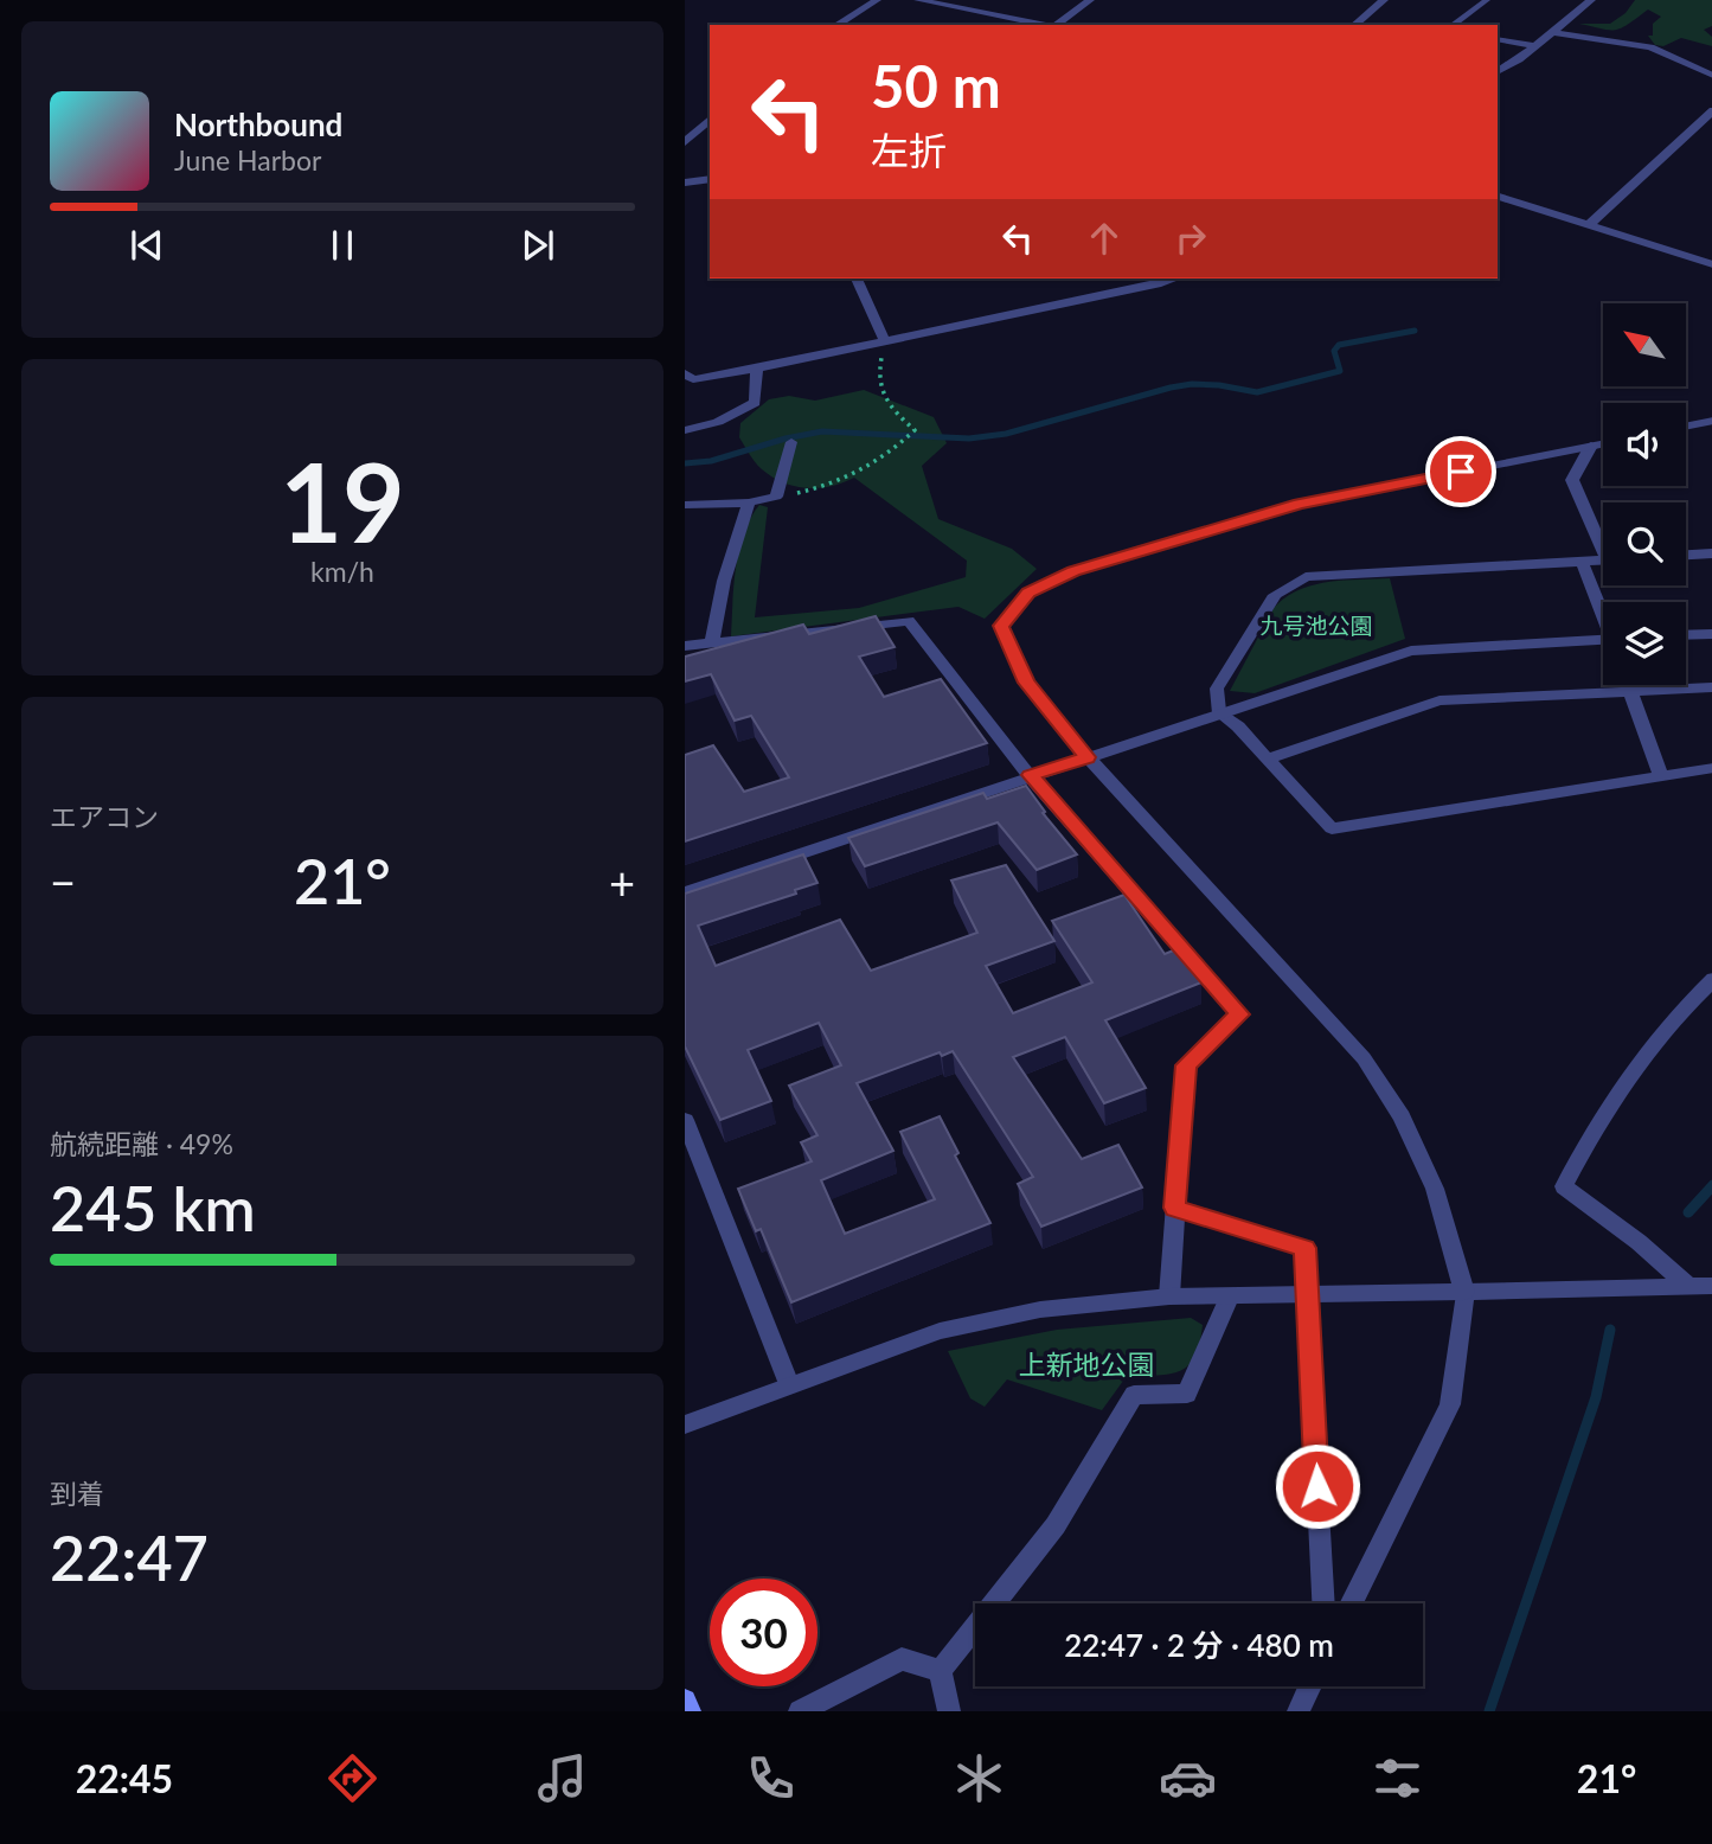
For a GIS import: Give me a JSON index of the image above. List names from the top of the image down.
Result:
{
  "parks": ["九号池公園", "上新地公園"],
  "north": "top left",
  "page": {
    "turn": ["50 m", "左折"],
    "song": ["Northbound", "June Harbor"],
    "tile": [
      ["19", "km/h"],
      "エアコン",
      ["航続距離 · 49%", "245 km"],
      ["到着", "22:47"]
    ],
    "heat": ["−", "21°", "+"],
    "limit": "30",
    "trip": "22:47 · 2 分 · 480 m",
    "tabs": ["22:45", "21°"]
  }
}
